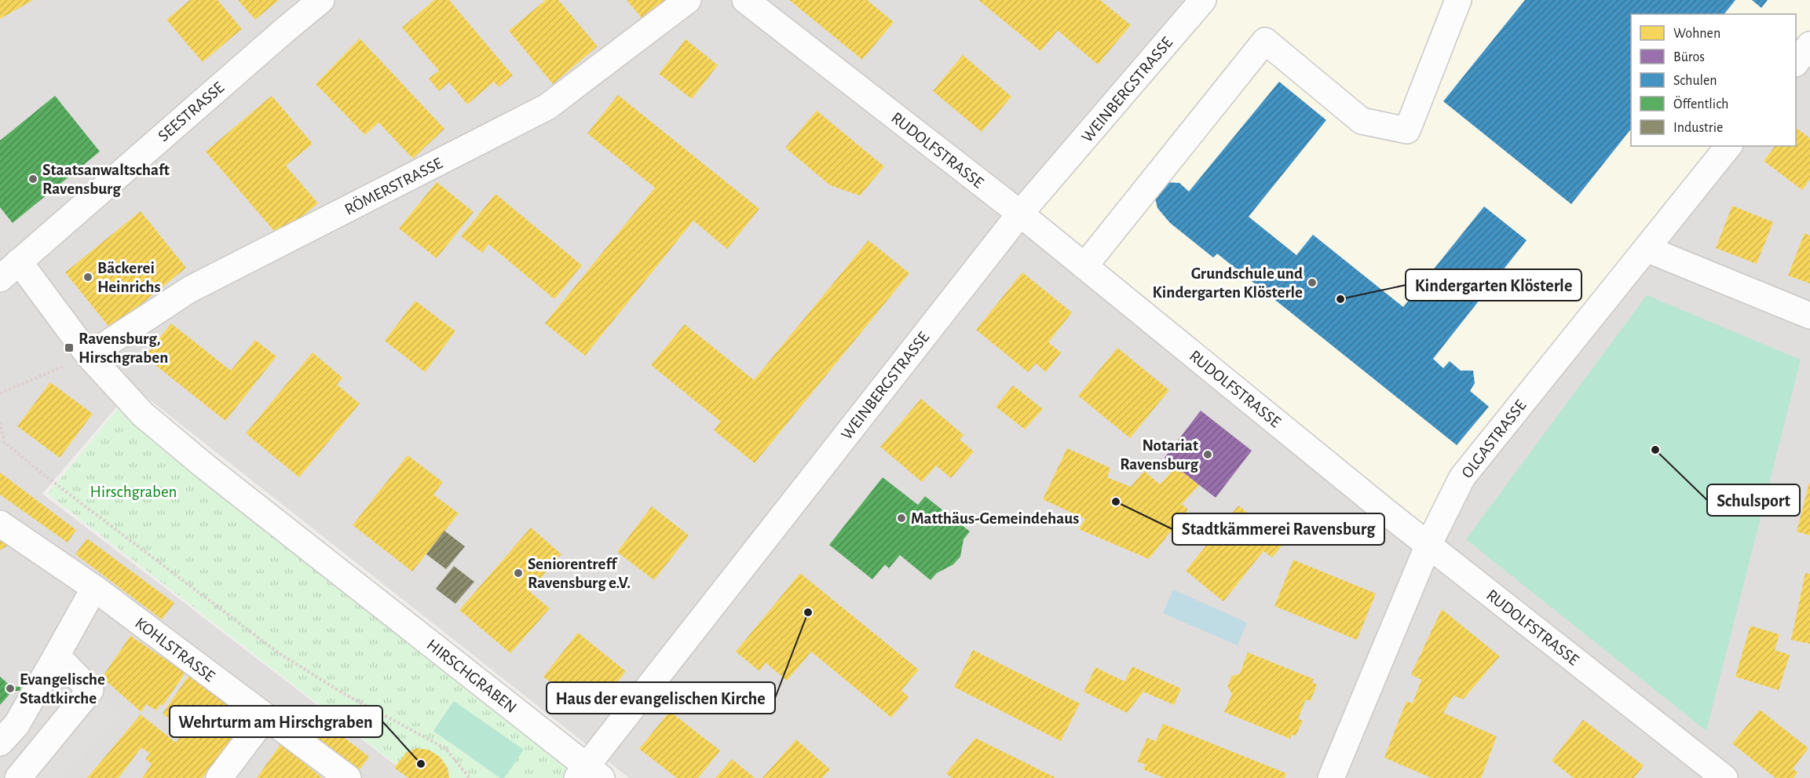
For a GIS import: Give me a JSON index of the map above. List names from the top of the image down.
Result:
{
  "streets": {
    "street": [
      "WEINBERGSTRASSE",
      "SEESTRASSE",
      "RUDOLFSTRASSE",
      "RÖMERSTRASSE",
      "OLGASTRASSE",
      "KOHLSTRASSE",
      "HIRSCHGRABEN"
    ]
  },
  "crossings": [
    ["WEINBERGSTRASSE", "RUDOLFSTRASSE"],
    ["WEINBERGSTRASSE", "HIRSCHGRABEN"],
    ["SEESTRASSE", "HIRSCHGRABEN"],
    ["RUDOLFSTRASSE", "OLGASTRASSE"],
    ["RÖMERSTRASSE", "HIRSCHGRABEN"]
  ],
  "parks": ["Hirschgraben"],
  "places": {
    "other": [
      "Staatsanwaltschaft Ravensburg",
      "Bäckerei Heinrichs",
      "Grundschule und Kindergarten Klösterle",
      "Kindergarten Klösterle",
      "Schulsport",
      "Notariat Ravensburg",
      "Stadtkämmerei Ravensburg",
      "Matthäus-Gemeindehaus",
      "Seniorentreff Ravensburg e.V.",
      "Haus der evangelischen Kirche",
      "Evangelische Stadtkirche",
      "Wehrturm am Hirschgraben"
    ],
    "transit": ["Ravensburg, Hirschgraben"]
  },
  "legend": [
    "Wohnen",
    "Büros",
    "Schulen",
    "Öffentlich",
    "Industrie"
  ]
}
